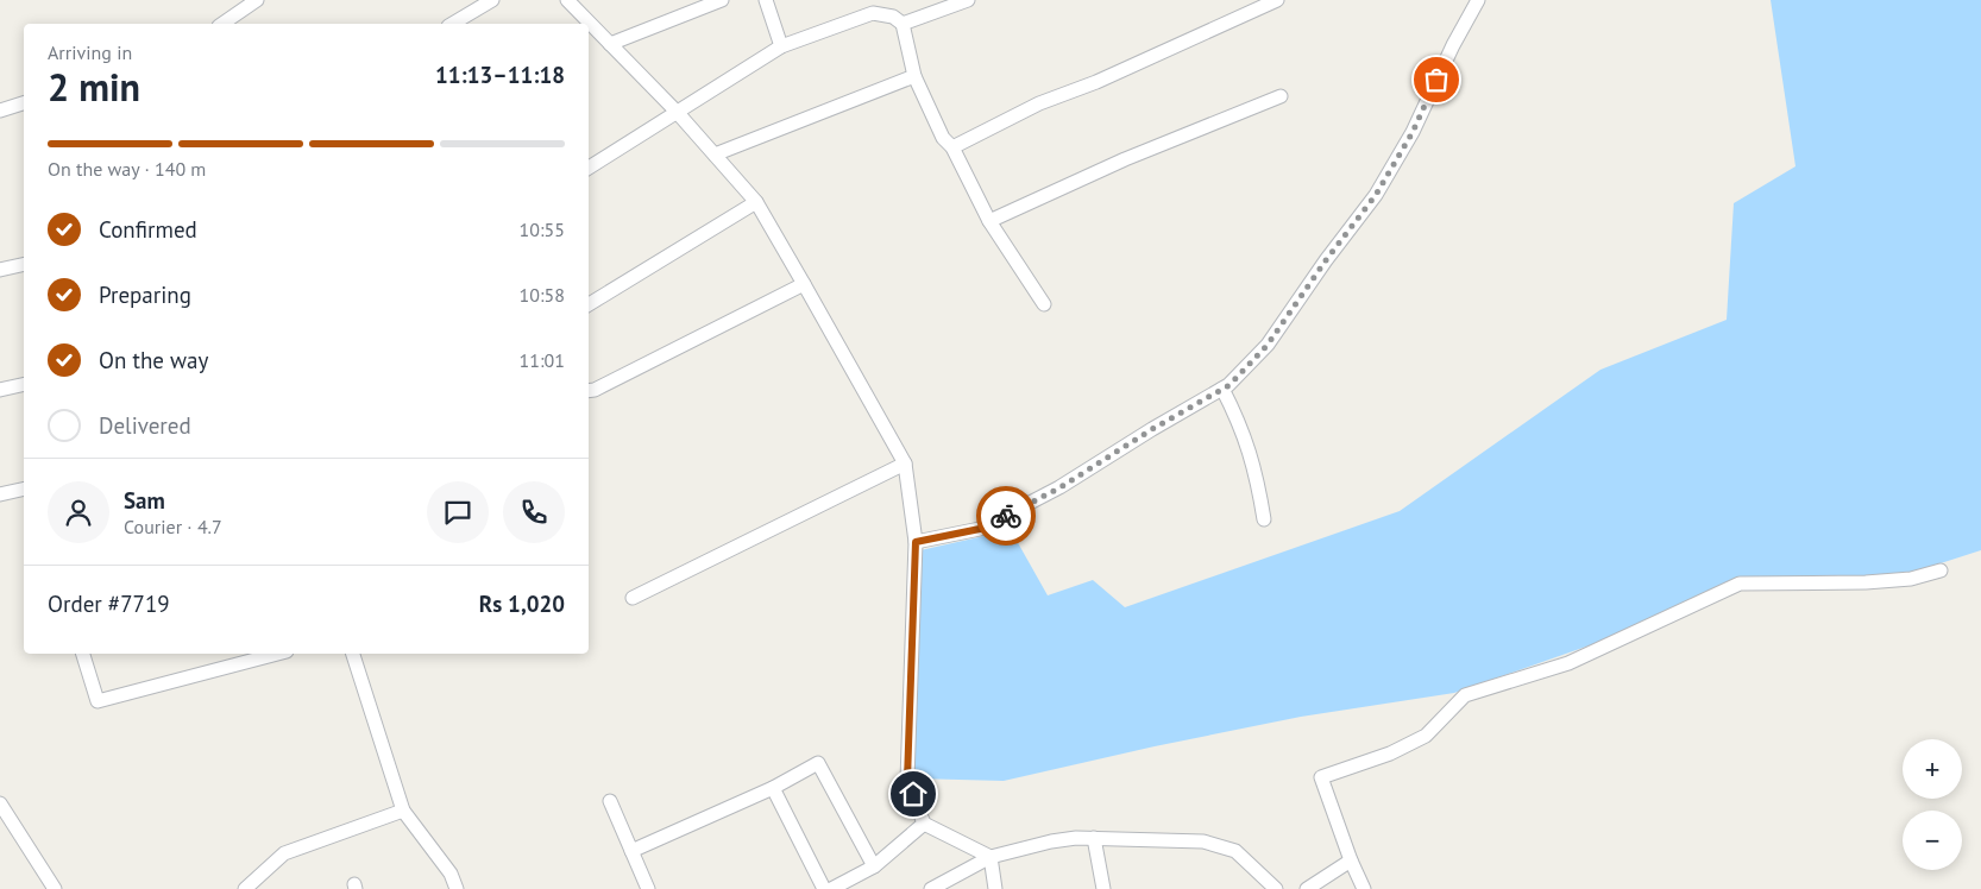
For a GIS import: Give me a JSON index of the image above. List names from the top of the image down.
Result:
{
  "page": {
    "heading": ["2 min", "Arriving in", "11:13–11:18"],
    "panel": [
      "Sam",
      "Courier · 4.7",
      "Order #7719",
      "Rs 1,020"
    ],
    "bar": "On the way · 140 m",
    "list": [
      ["Confirmed", "10:55"],
      ["Preparing", "10:58"],
      ["On the way", "11:01"],
      "Delivered"
    ],
    "map_buttons": ["+", "−"]
  }
}
